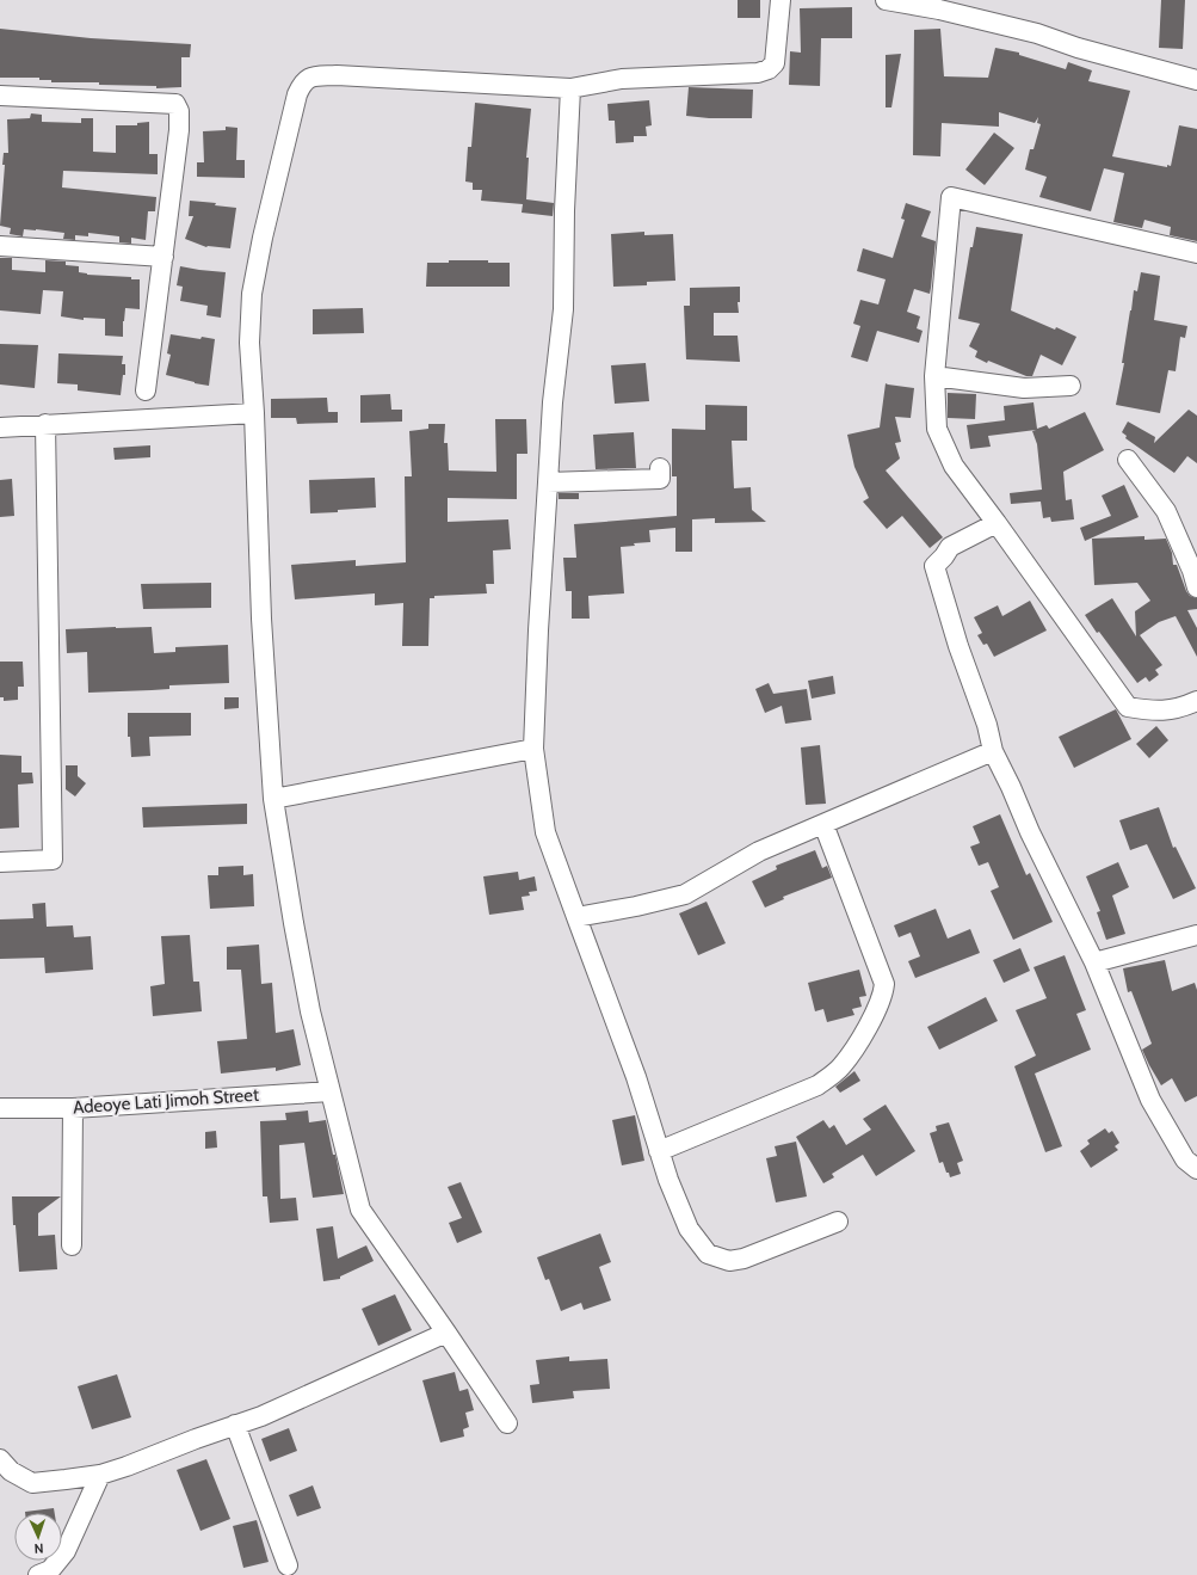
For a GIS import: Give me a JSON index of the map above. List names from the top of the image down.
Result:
{
  "streets": {
    "street": ["Adeoye Lati Jimoh Street"]
  },
  "north": "bottom"
}
